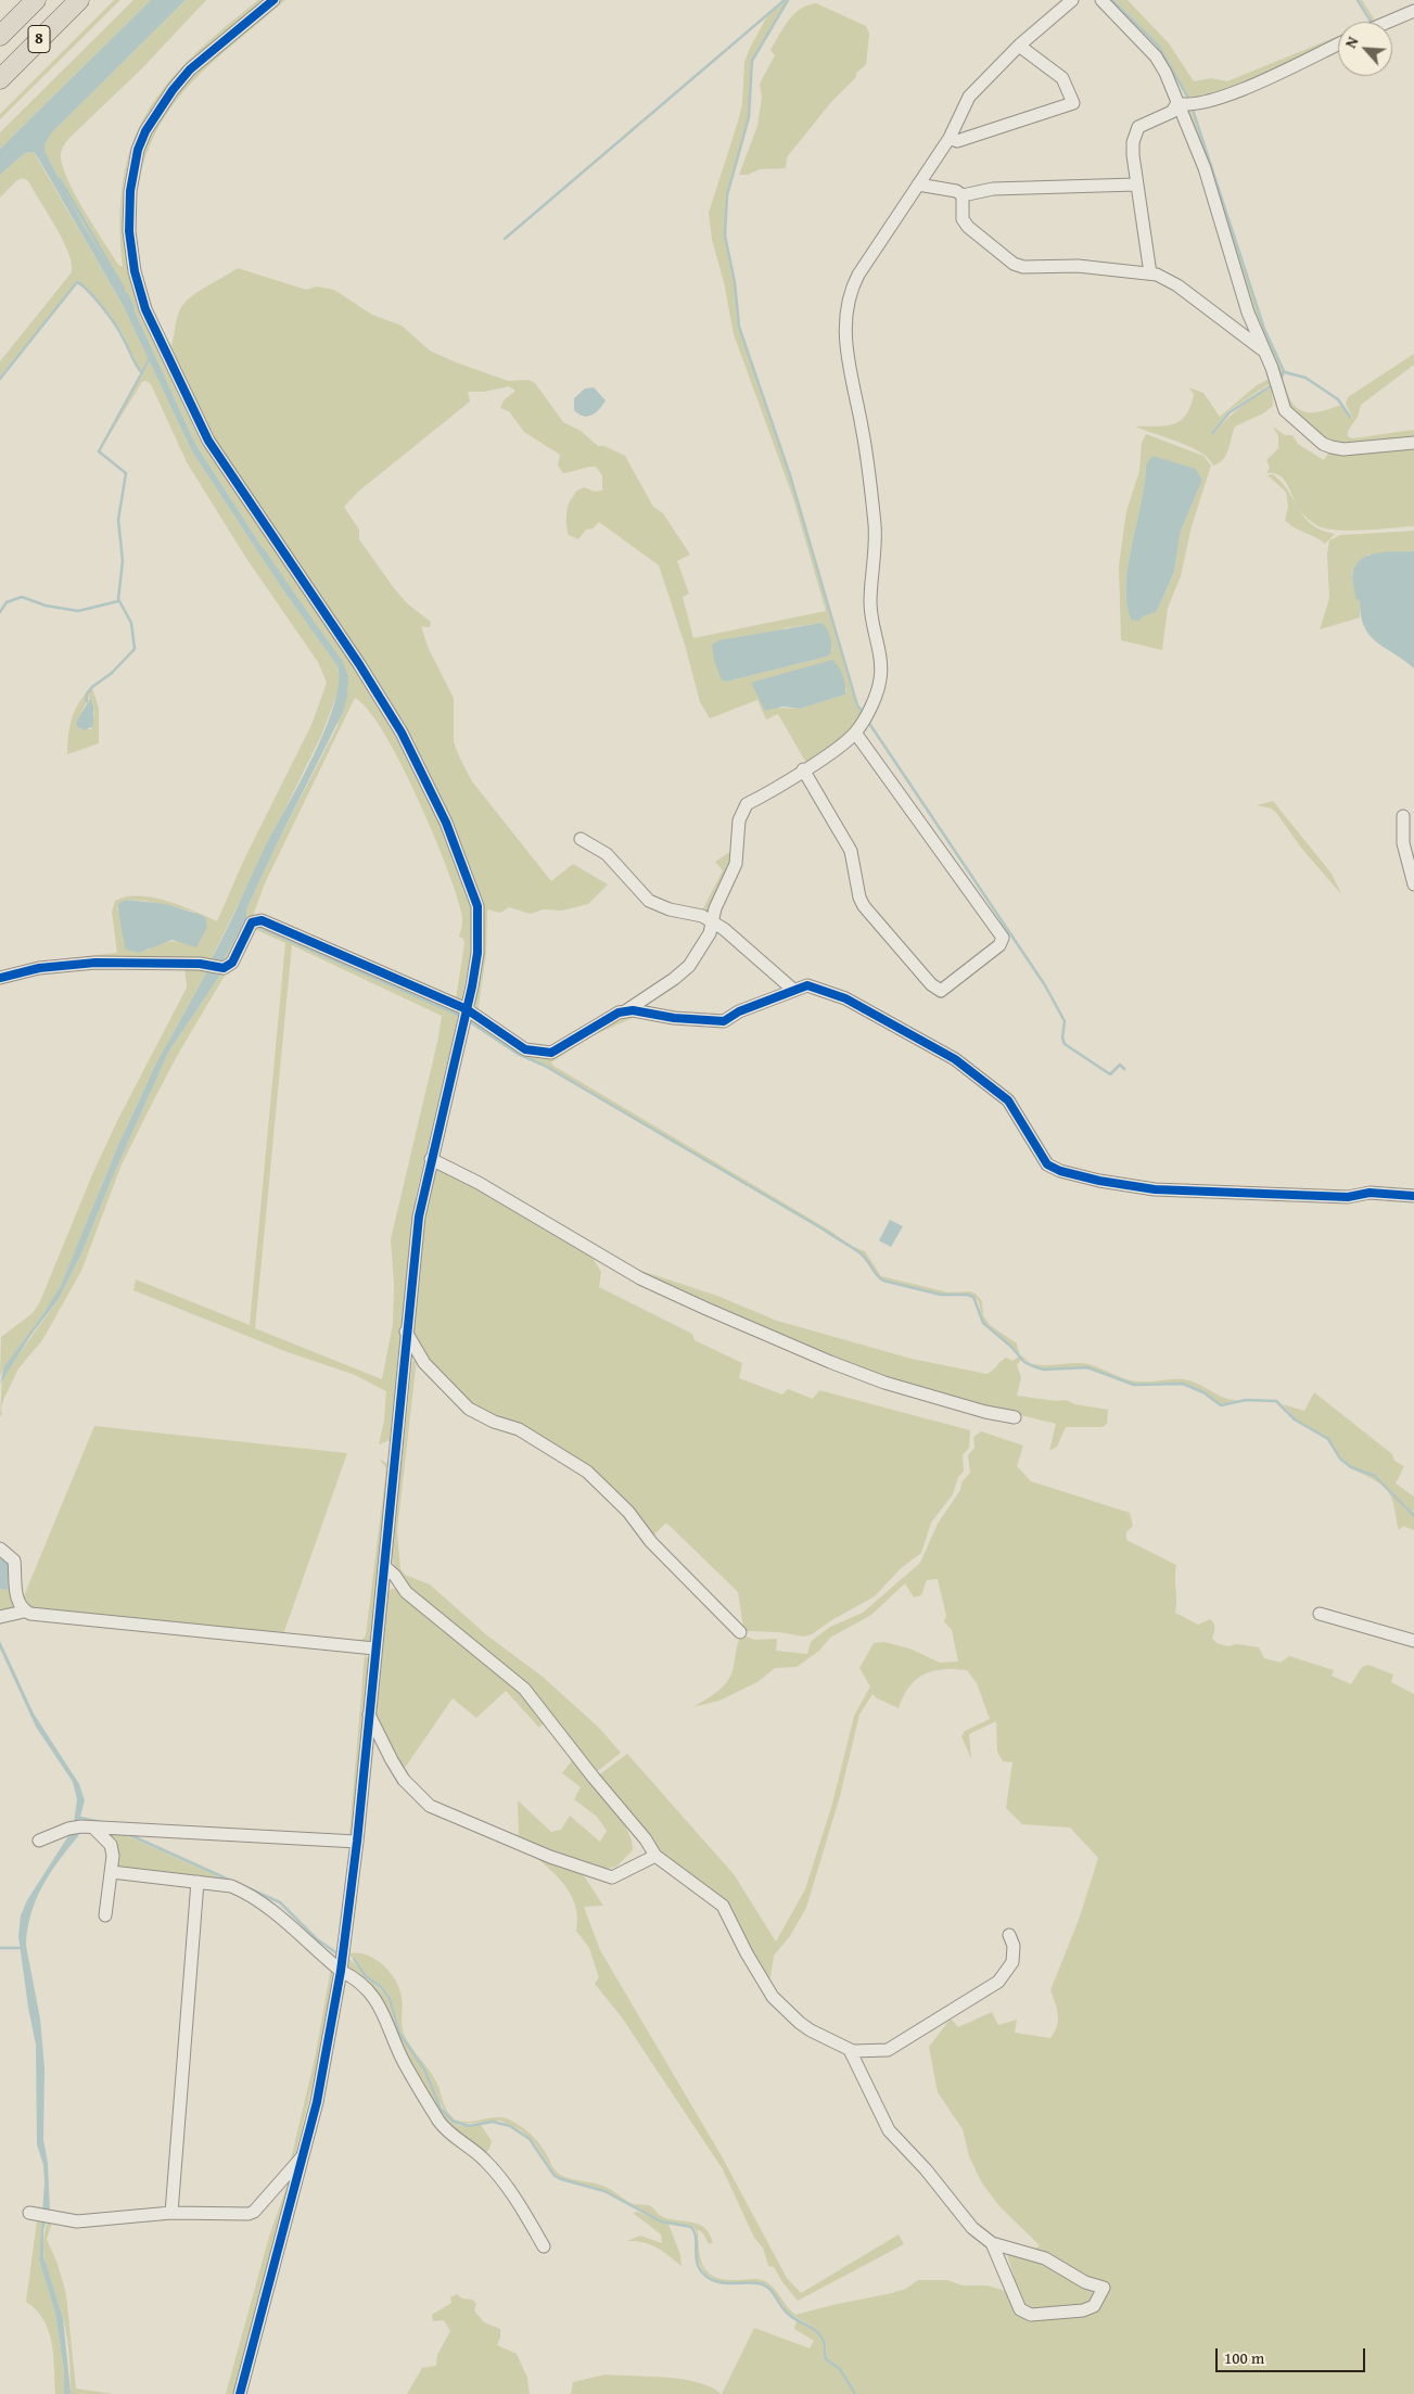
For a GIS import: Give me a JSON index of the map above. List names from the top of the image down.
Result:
{
  "streets": {
    "highway": ["8"]
  },
  "scale_bar": "100 m",
  "north": "top left"
}
